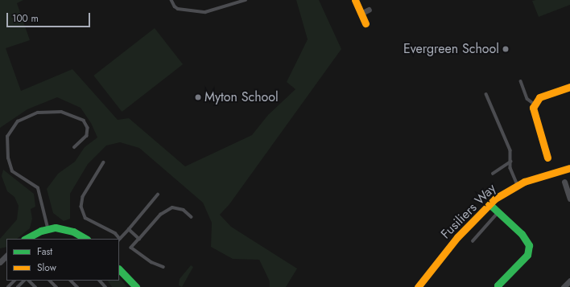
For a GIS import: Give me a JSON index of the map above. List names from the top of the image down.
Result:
{
  "streets": {
    "street": ["Fusiliers Way"]
  },
  "places": ["Evergreen School", "Myton School"],
  "legend": ["Fast", "Slow"],
  "scale_bar": "100 m"
}
